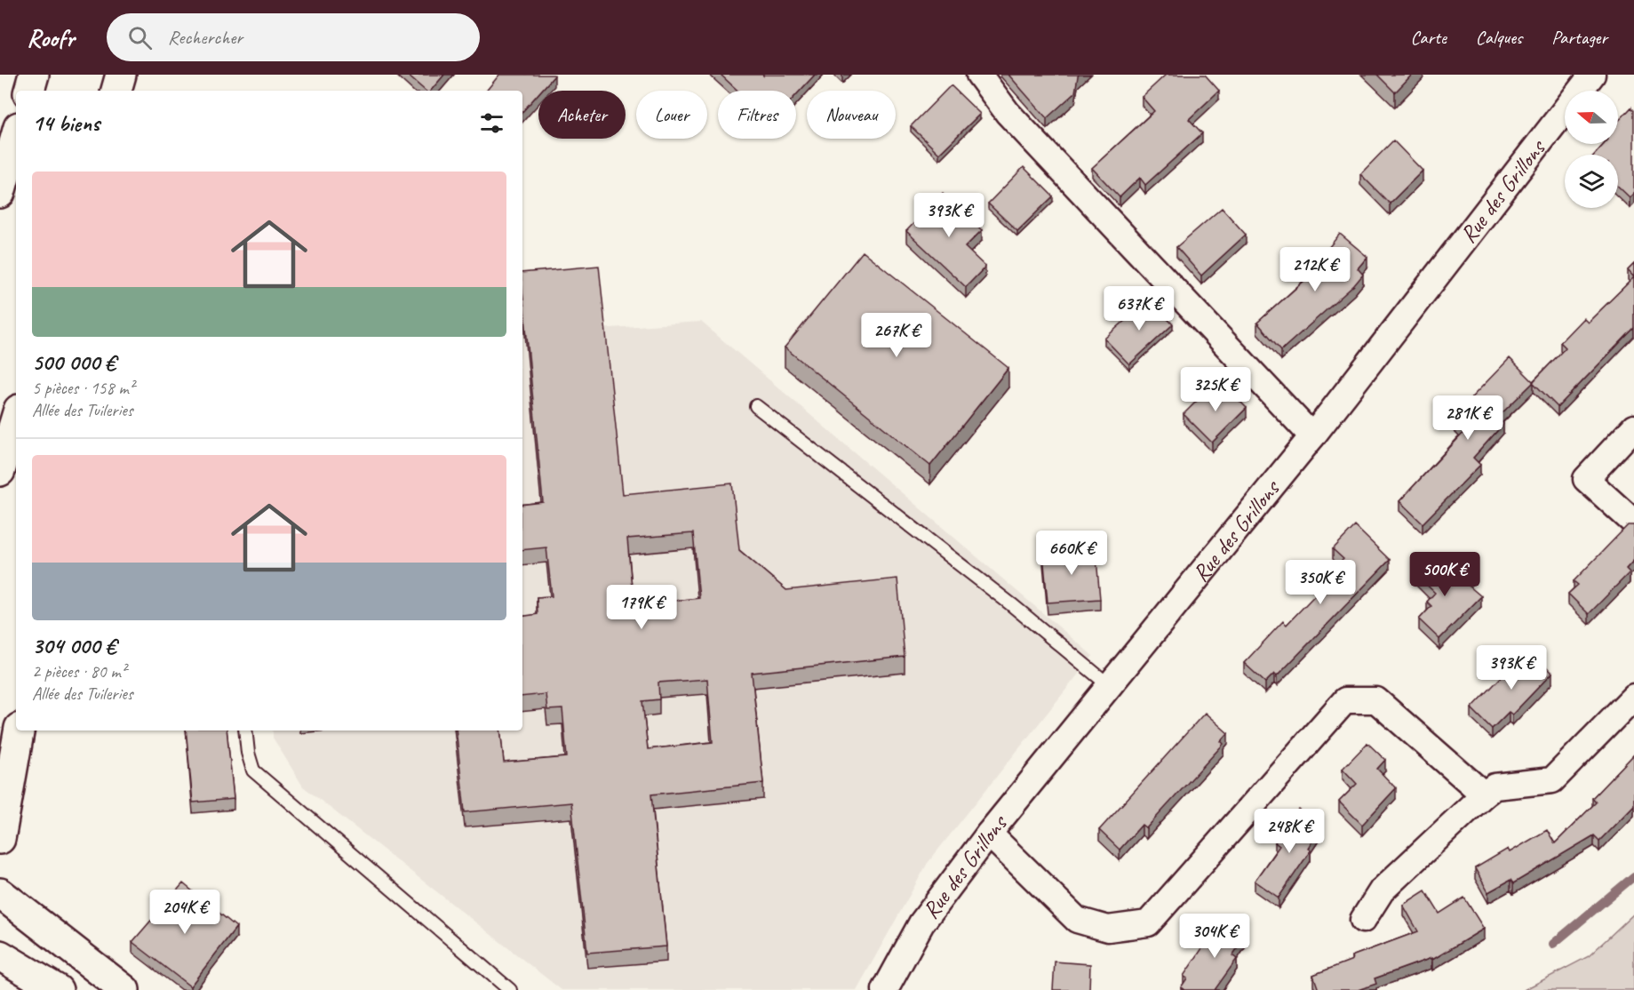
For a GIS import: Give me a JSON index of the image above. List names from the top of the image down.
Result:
{
  "streets": {
    "street": ["Rue des Grillons"]
  },
  "north": "left",
  "page": {
    "header": "Roofr",
    "search": "Rechercher",
    "nav": ["Carte", "Calques", "Partager"],
    "chip": [
      "Acheter",
      "Louer",
      "Filtres",
      "Nouveau"
    ],
    "heading": "14 biens",
    "list": [
      {
        "name": "500 000 €",
        "note": "5 pièces · 158 m² · Allée des Tuileries"
      },
      {
        "name": "304 000 €",
        "note": "2 pièces · 80 m² · Allée des Tuileries"
      }
    ],
    "price": [
      "393K €",
      "212K €",
      "637K €",
      "267K €",
      "325K €",
      "281K €",
      "660K €",
      "500K €",
      "350K €",
      "179K €",
      "393K €",
      "248K €",
      "204K €",
      "304K €"
    ]
  }
}
